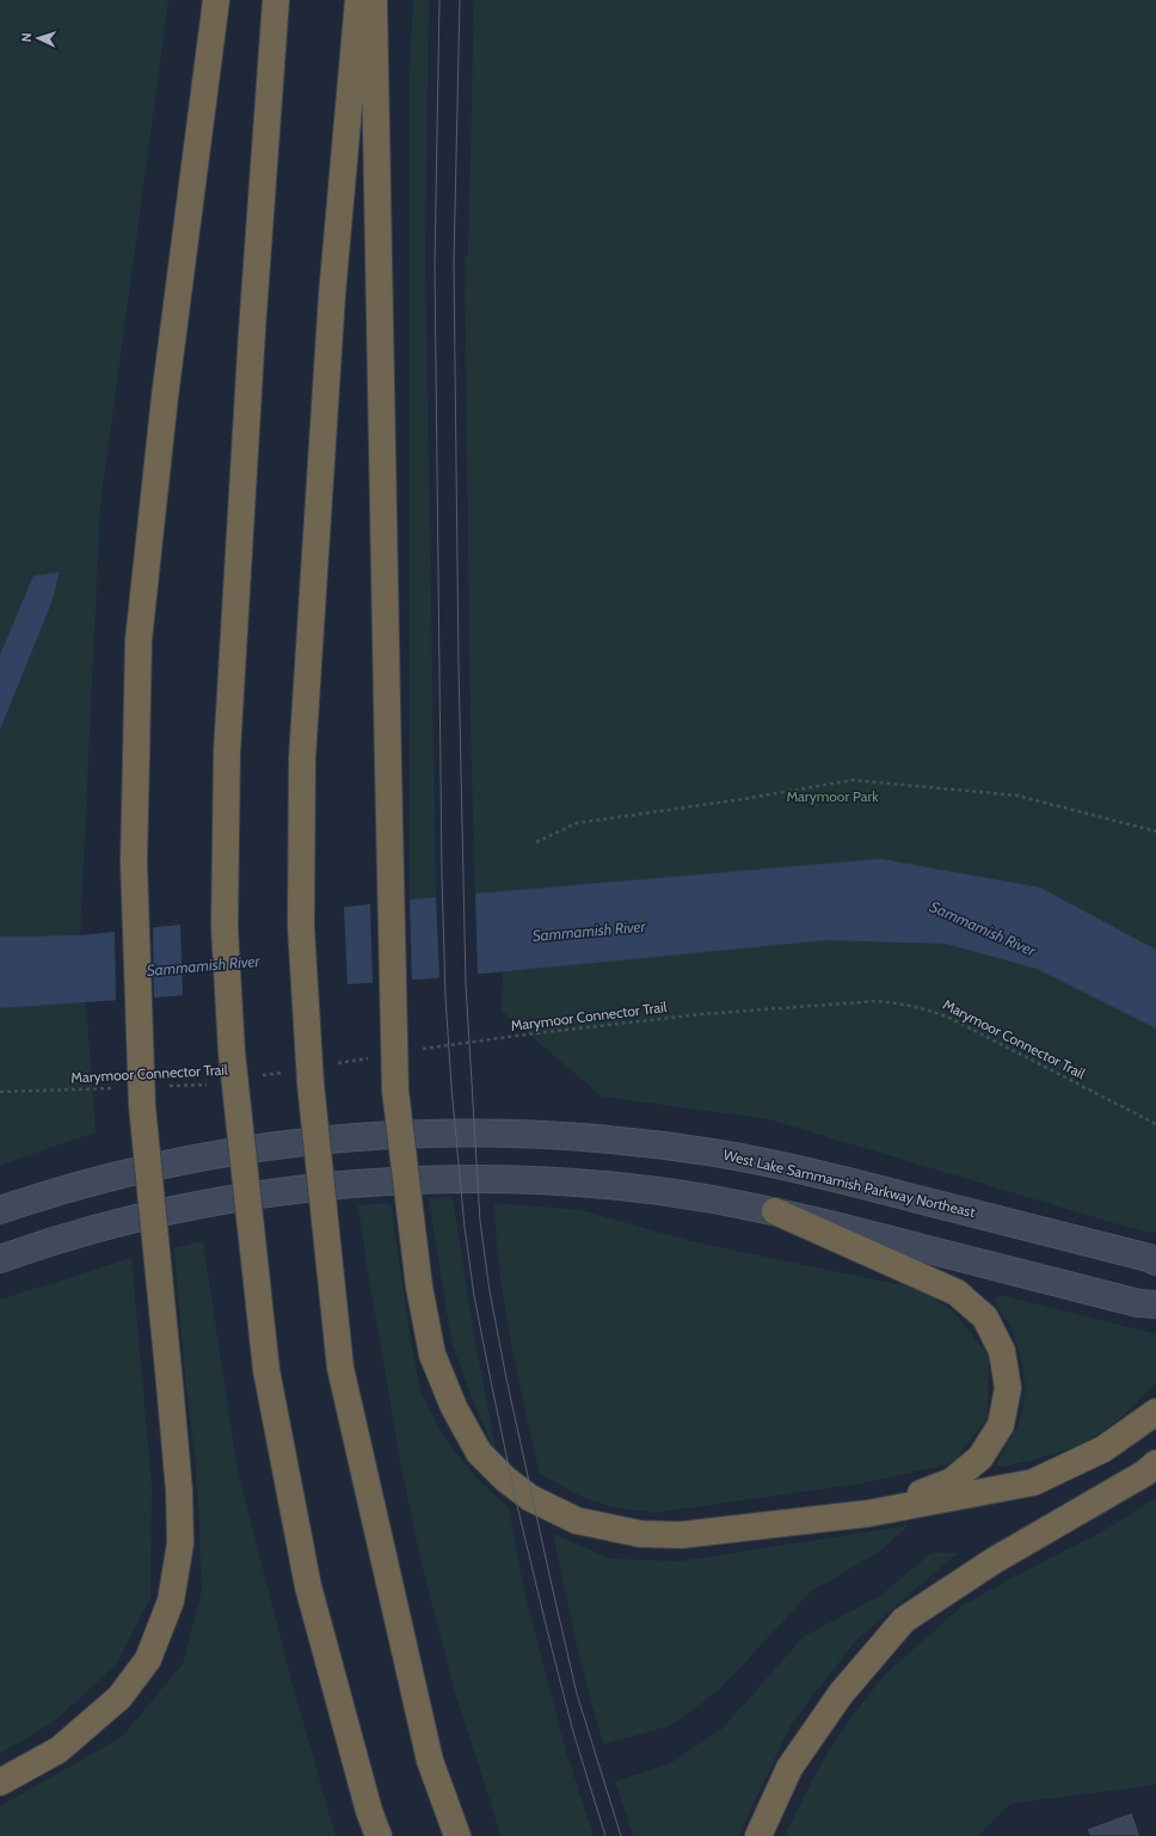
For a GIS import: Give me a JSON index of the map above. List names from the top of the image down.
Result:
{
  "streets": {
    "main road": ["West Lake Sammamish Parkway Northeast"],
    "path": ["Marymoor Connector Trail"]
  },
  "water": ["Sammamish River"],
  "parks": ["Marymoor Park"],
  "north": "left"
}
